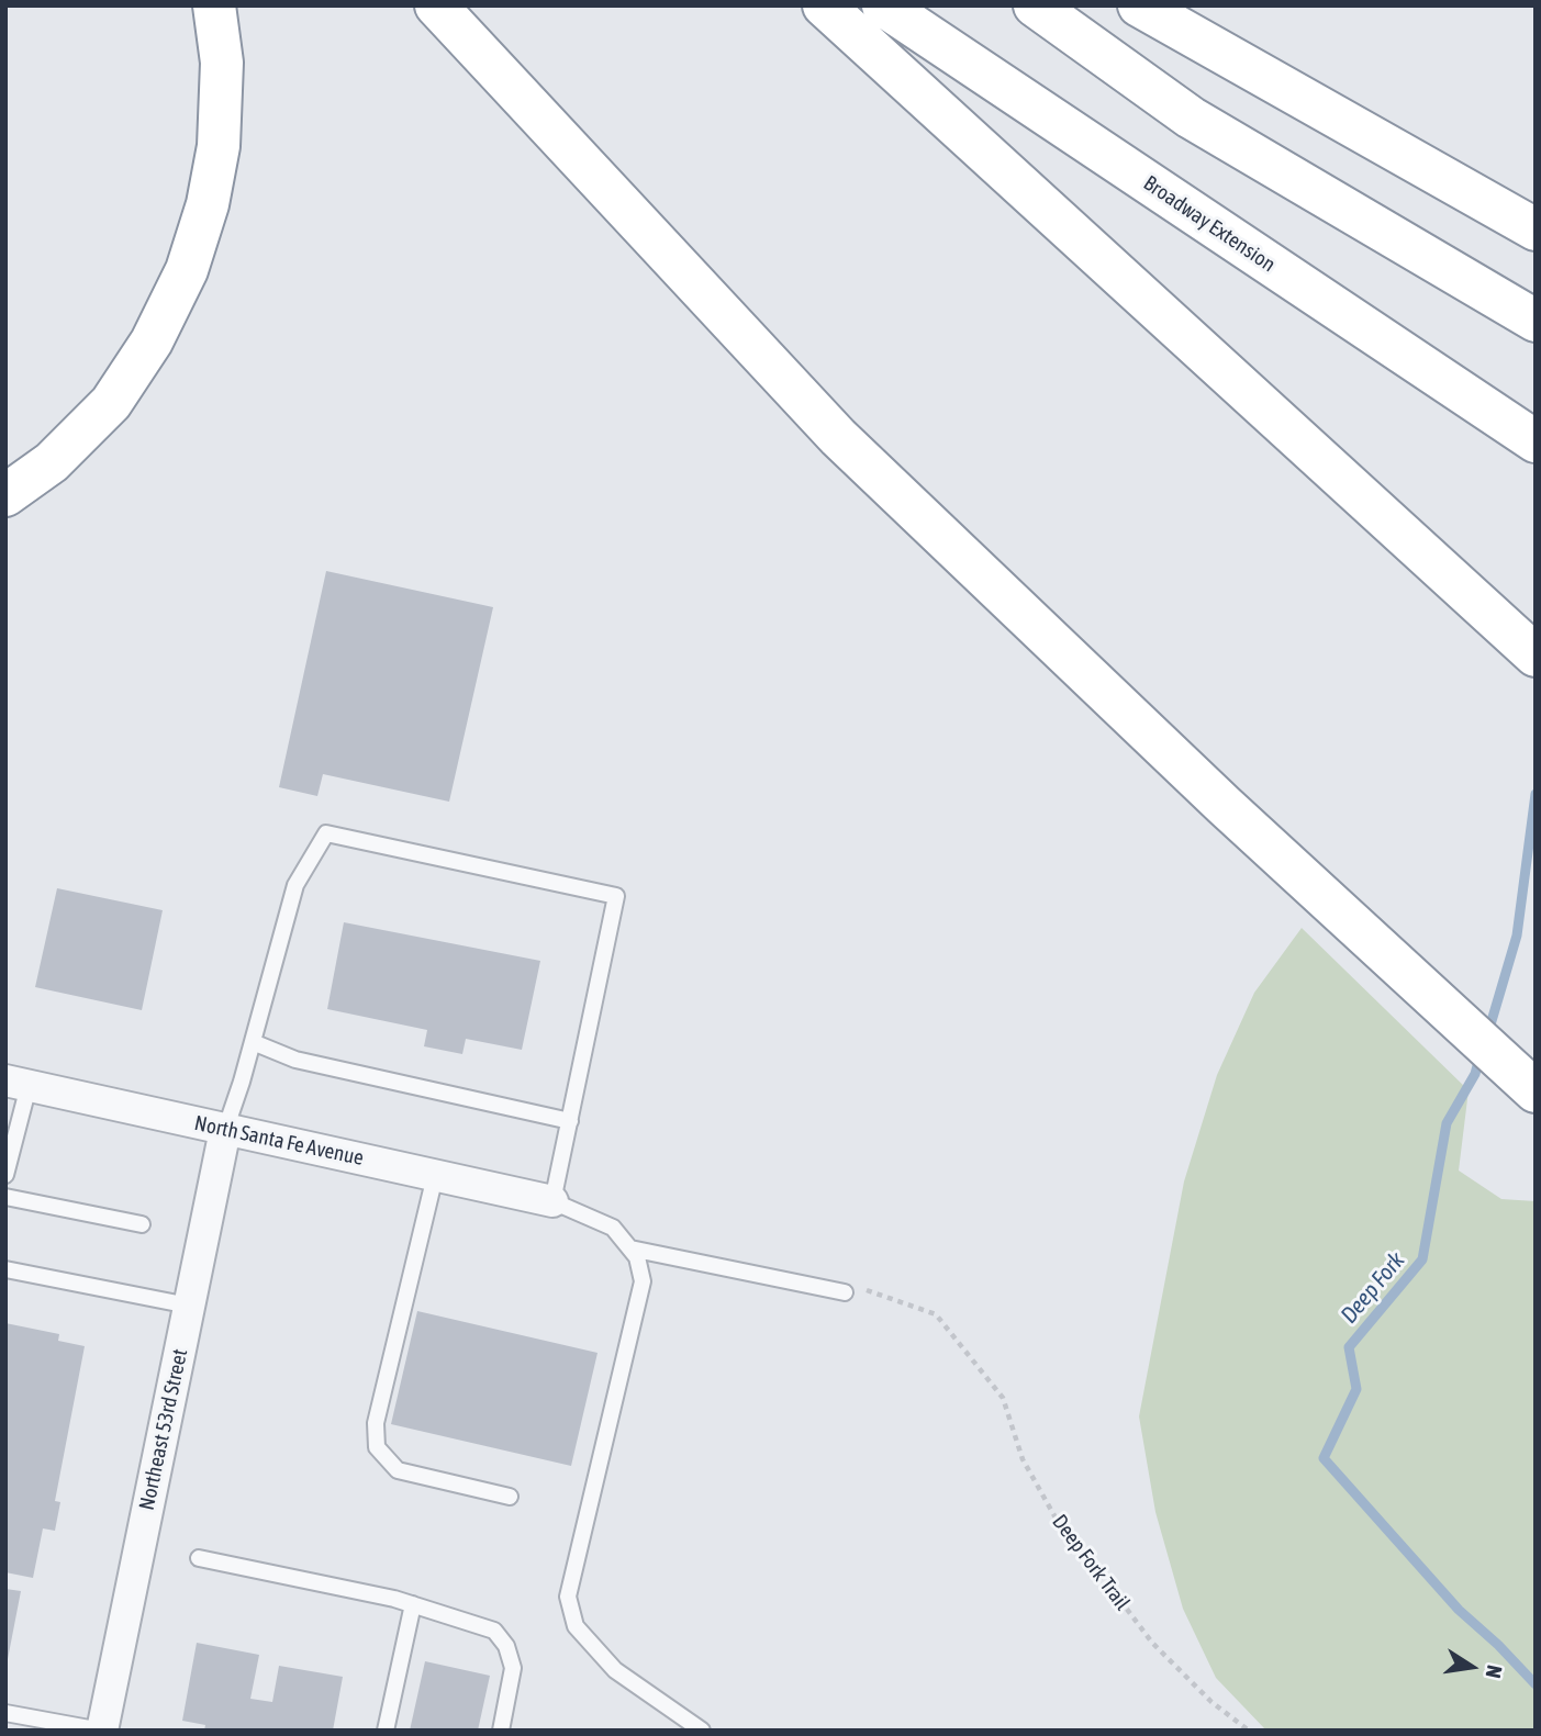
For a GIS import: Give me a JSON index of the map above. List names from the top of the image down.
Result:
{
  "streets": {
    "highway": ["Broadway Extension"],
    "street": ["North Santa Fe Avenue", "Northeast 53rd Street"],
    "path": ["Deep Fork Trail"]
  },
  "crossings": [
    ["North Santa Fe Avenue", "Northeast 53rd Street"]
  ],
  "water": ["Deep Fork"],
  "north": "right"
}
